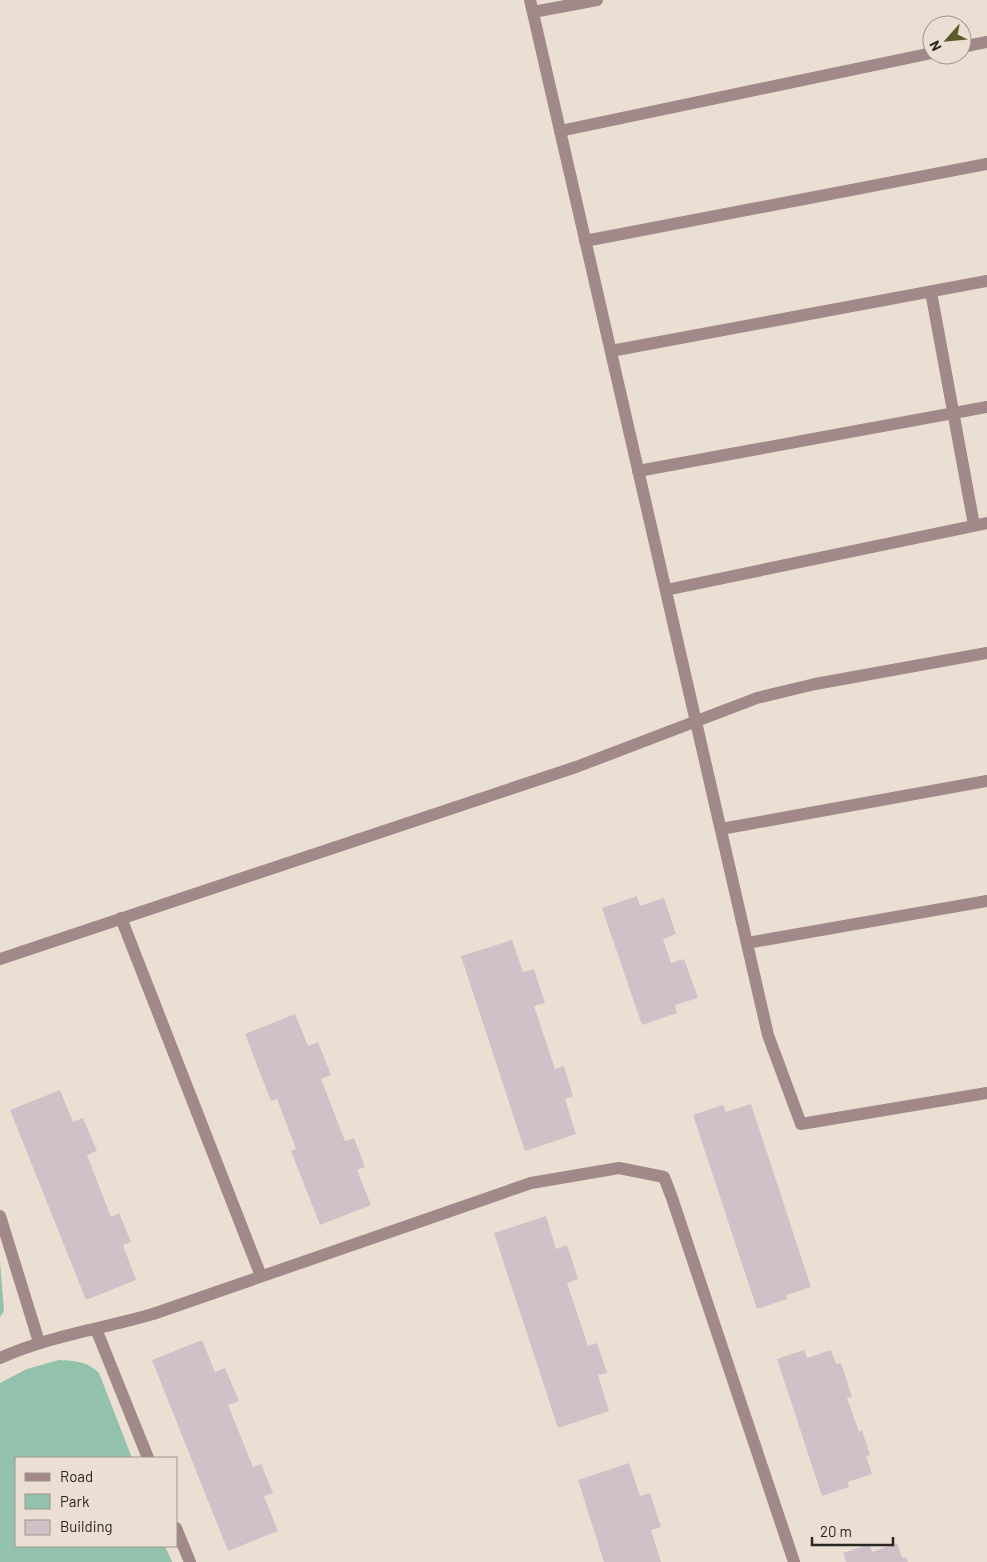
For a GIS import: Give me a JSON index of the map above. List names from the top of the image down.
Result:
{
  "legend": ["Road", "Park", "Building"],
  "scale_bar": "20 m",
  "north": "bottom left"
}
